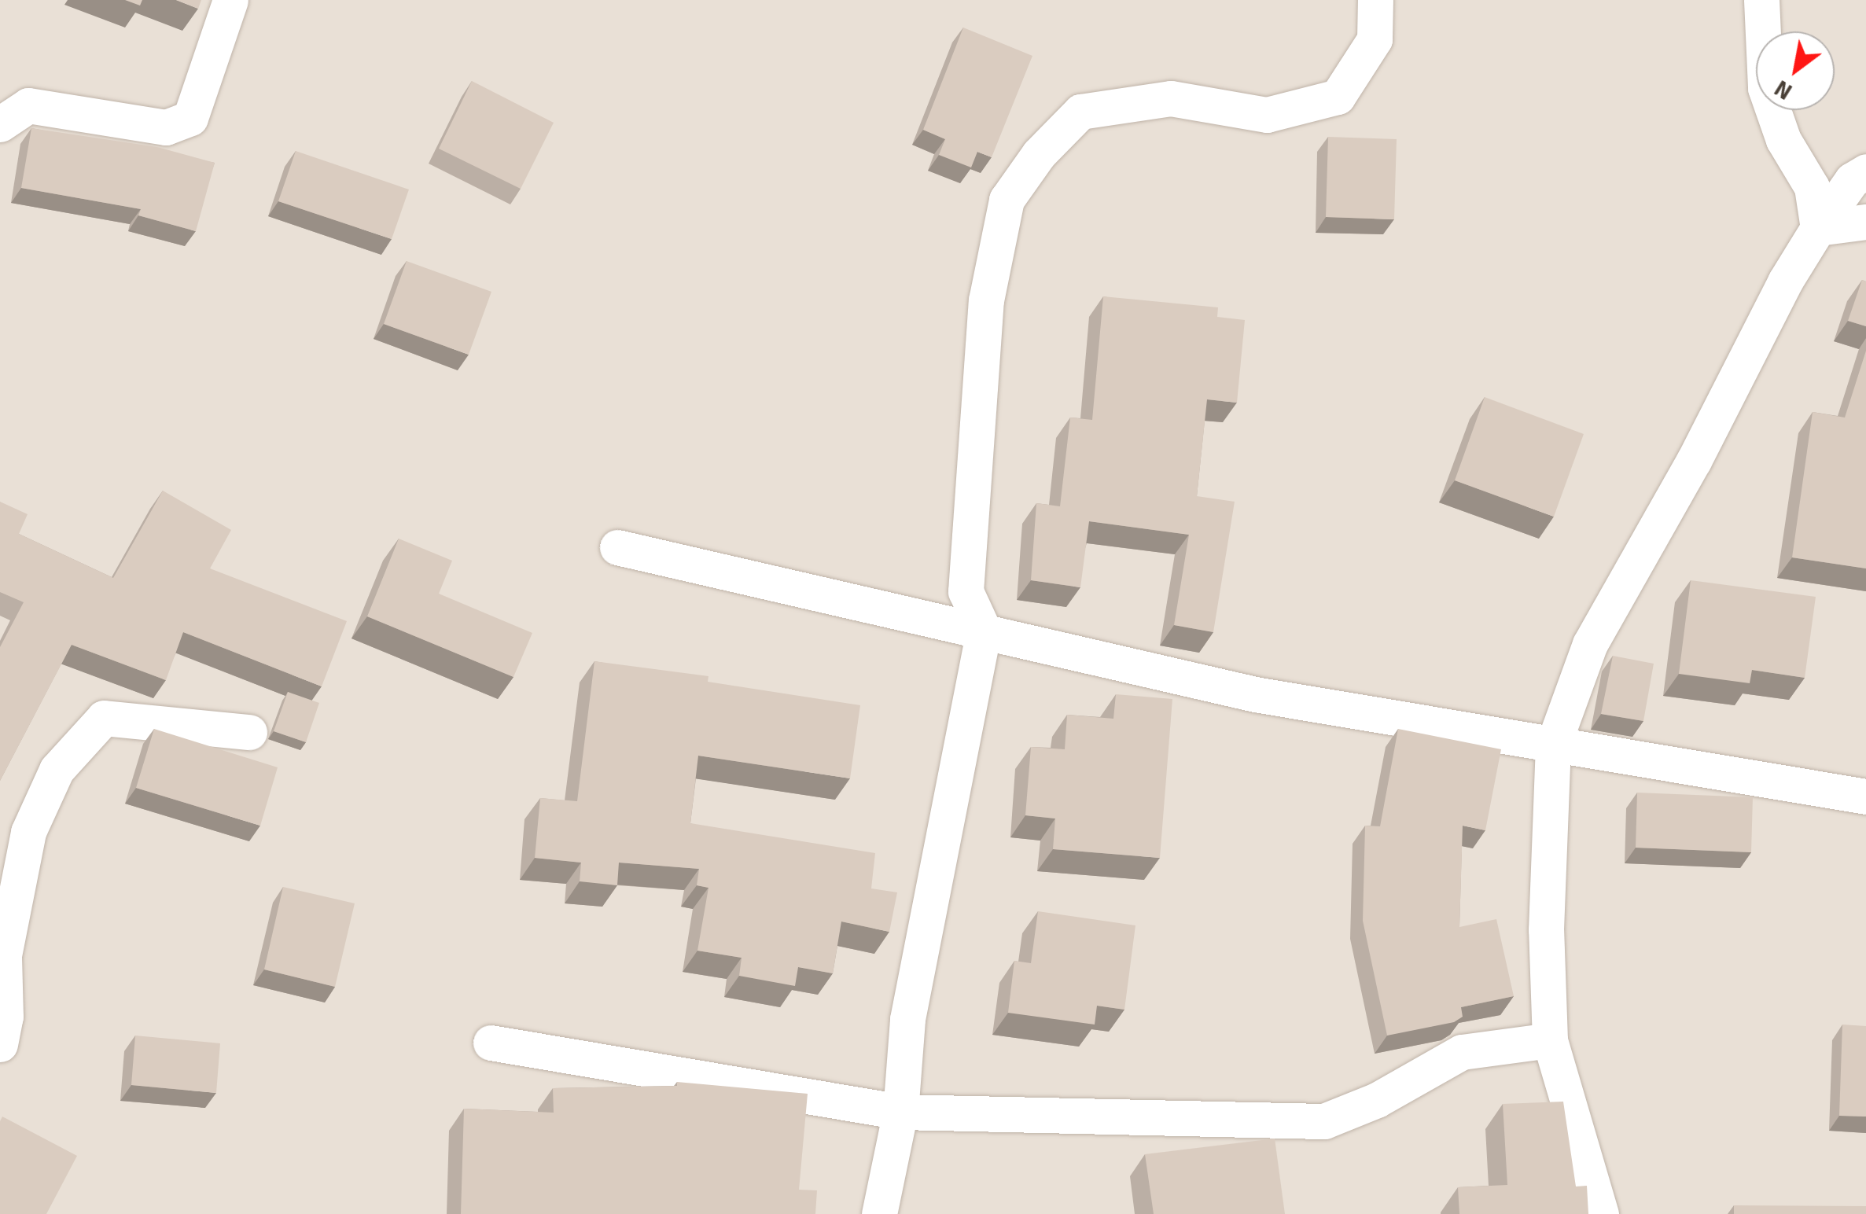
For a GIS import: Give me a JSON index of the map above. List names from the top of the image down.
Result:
{
  "north": "bottom left"
}
